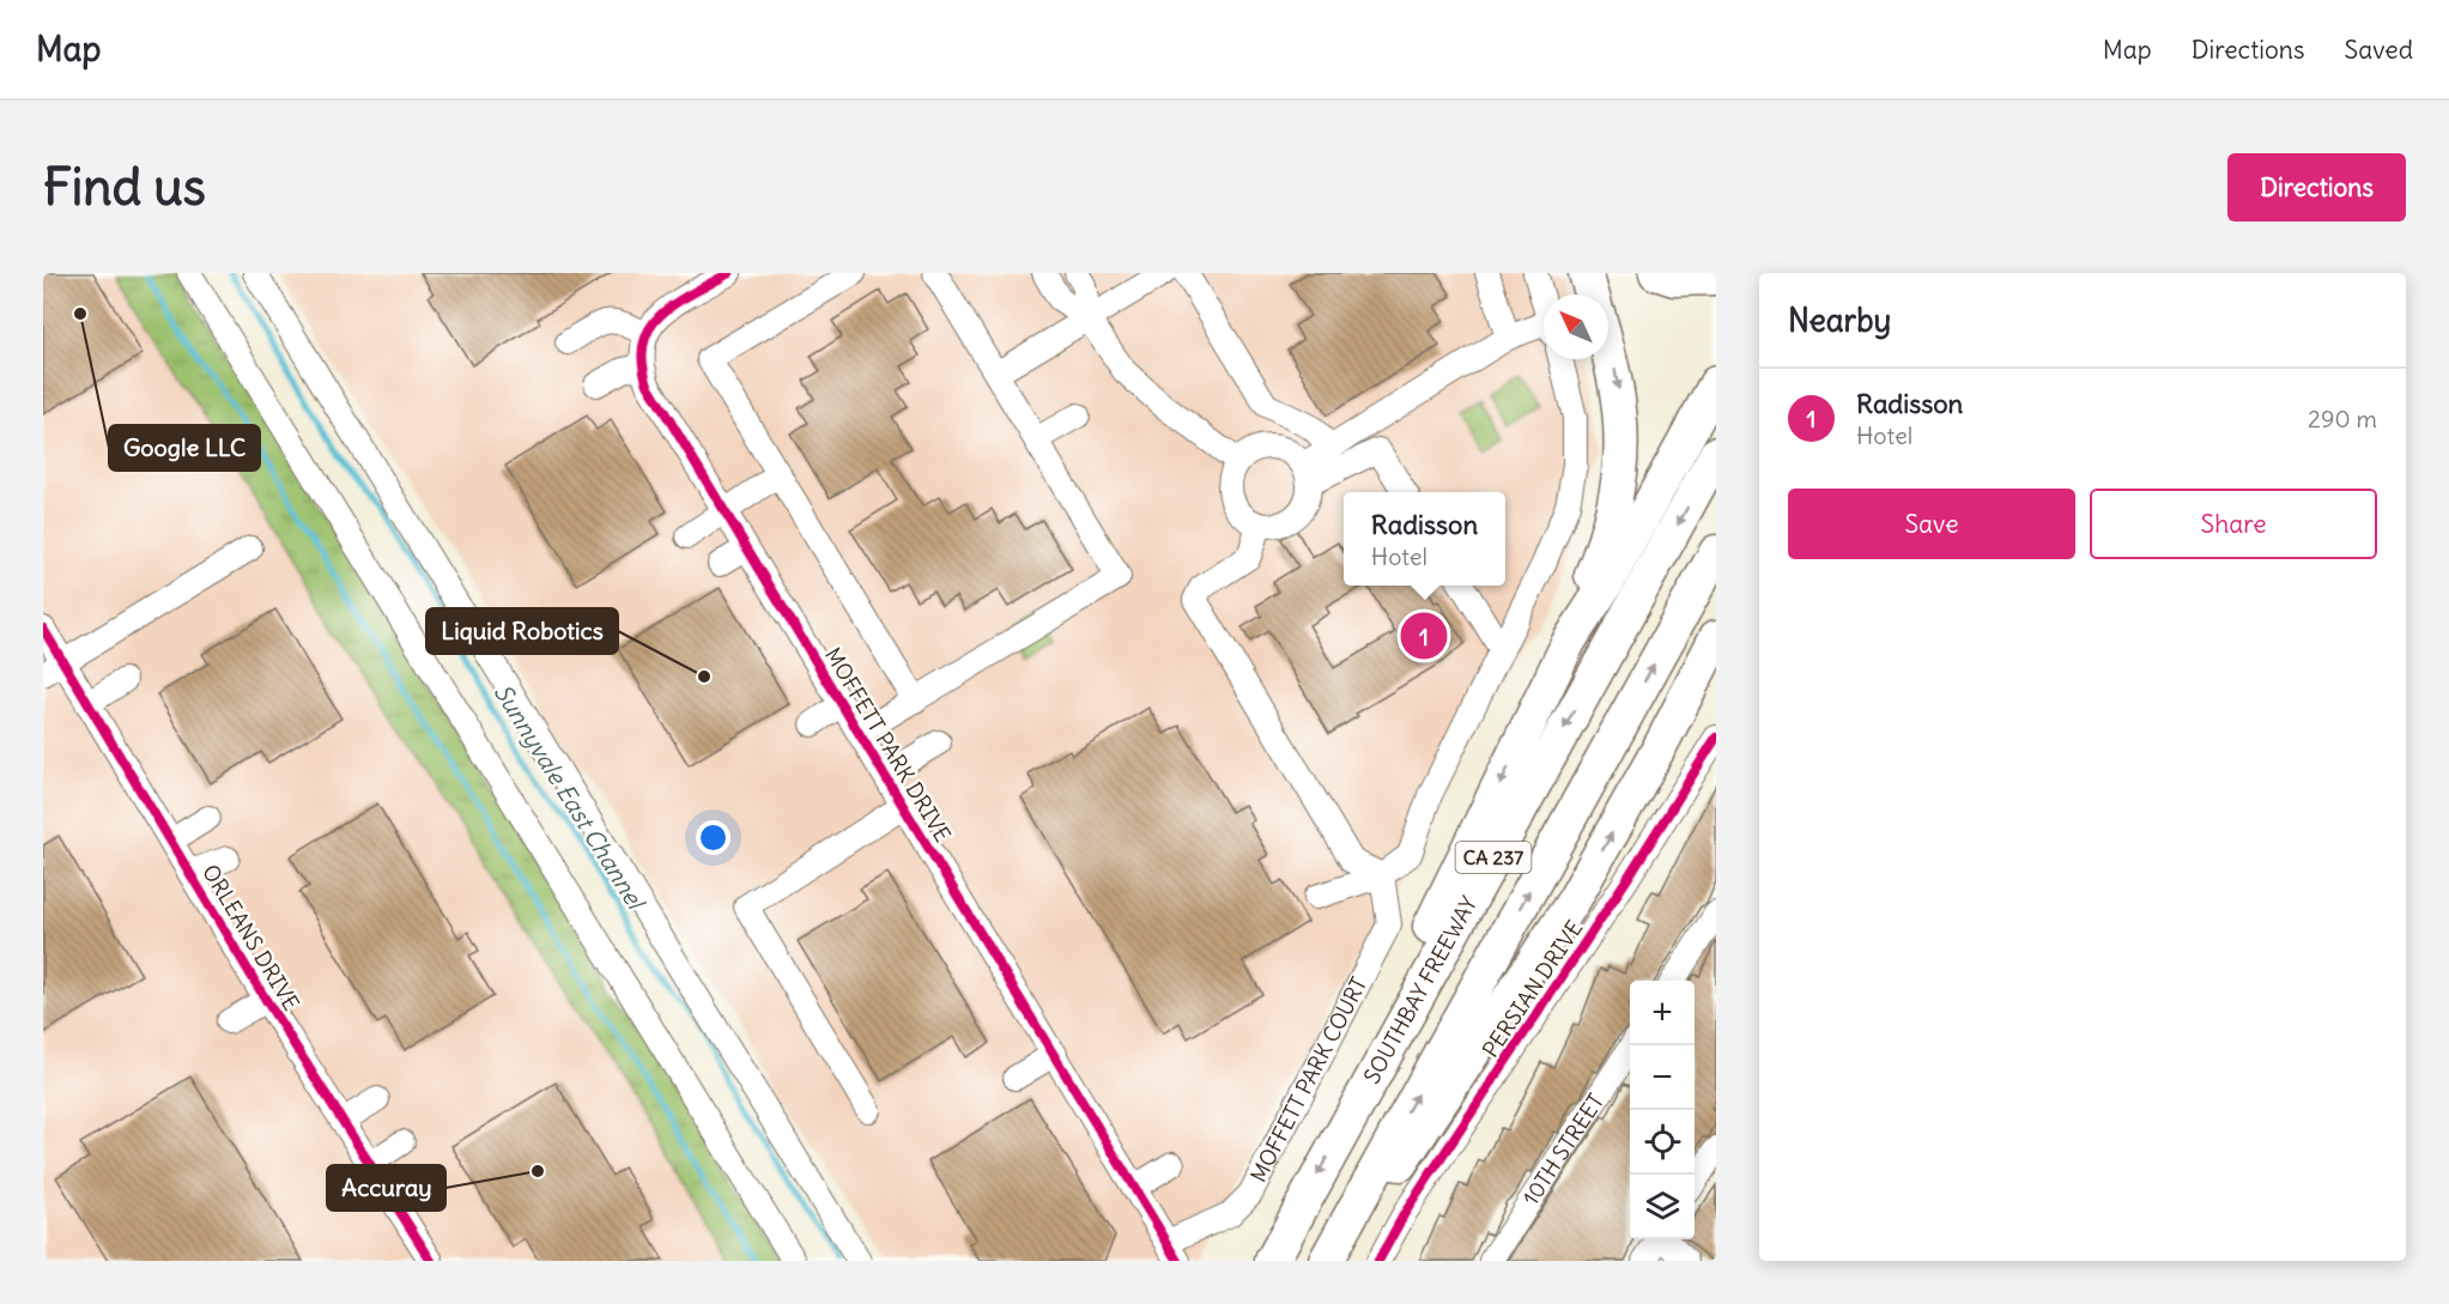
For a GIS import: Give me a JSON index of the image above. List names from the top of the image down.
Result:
{
  "streets": {
    "highway": ["CA 237", "SOUTHBAY FREEWAY"],
    "street": [
      "MOFFETT PARK DRIVE",
      "ORLEANS DRIVE",
      "PERSIAN DRIVE",
      "MOFFETT PARK COURT",
      "10TH STREET"
    ]
  },
  "crossings": [
    ["MOFFETT PARK DRIVE", "MOFFETT PARK COURT"]
  ],
  "water": ["Sunnyvale East Channel"],
  "places": ["Google LLC", "Liquid Robotics", "Accuray"],
  "north": "top left",
  "page": {
    "header": "Map",
    "nav": ["Map", "Directions", "Saved"],
    "buttons": [
      "Directions",
      ["Save", "Share"]
    ],
    "title": "Find us",
    "heading": "Nearby",
    "list": [
      {
        "mark": "1",
        "name": "Radisson",
        "note": "Hotel",
        "value": "290 m"
      }
    ],
    "popup": ["Radisson", "Hotel"],
    "pins": "1",
    "map_buttons": ["+", "−"]
  }
}
